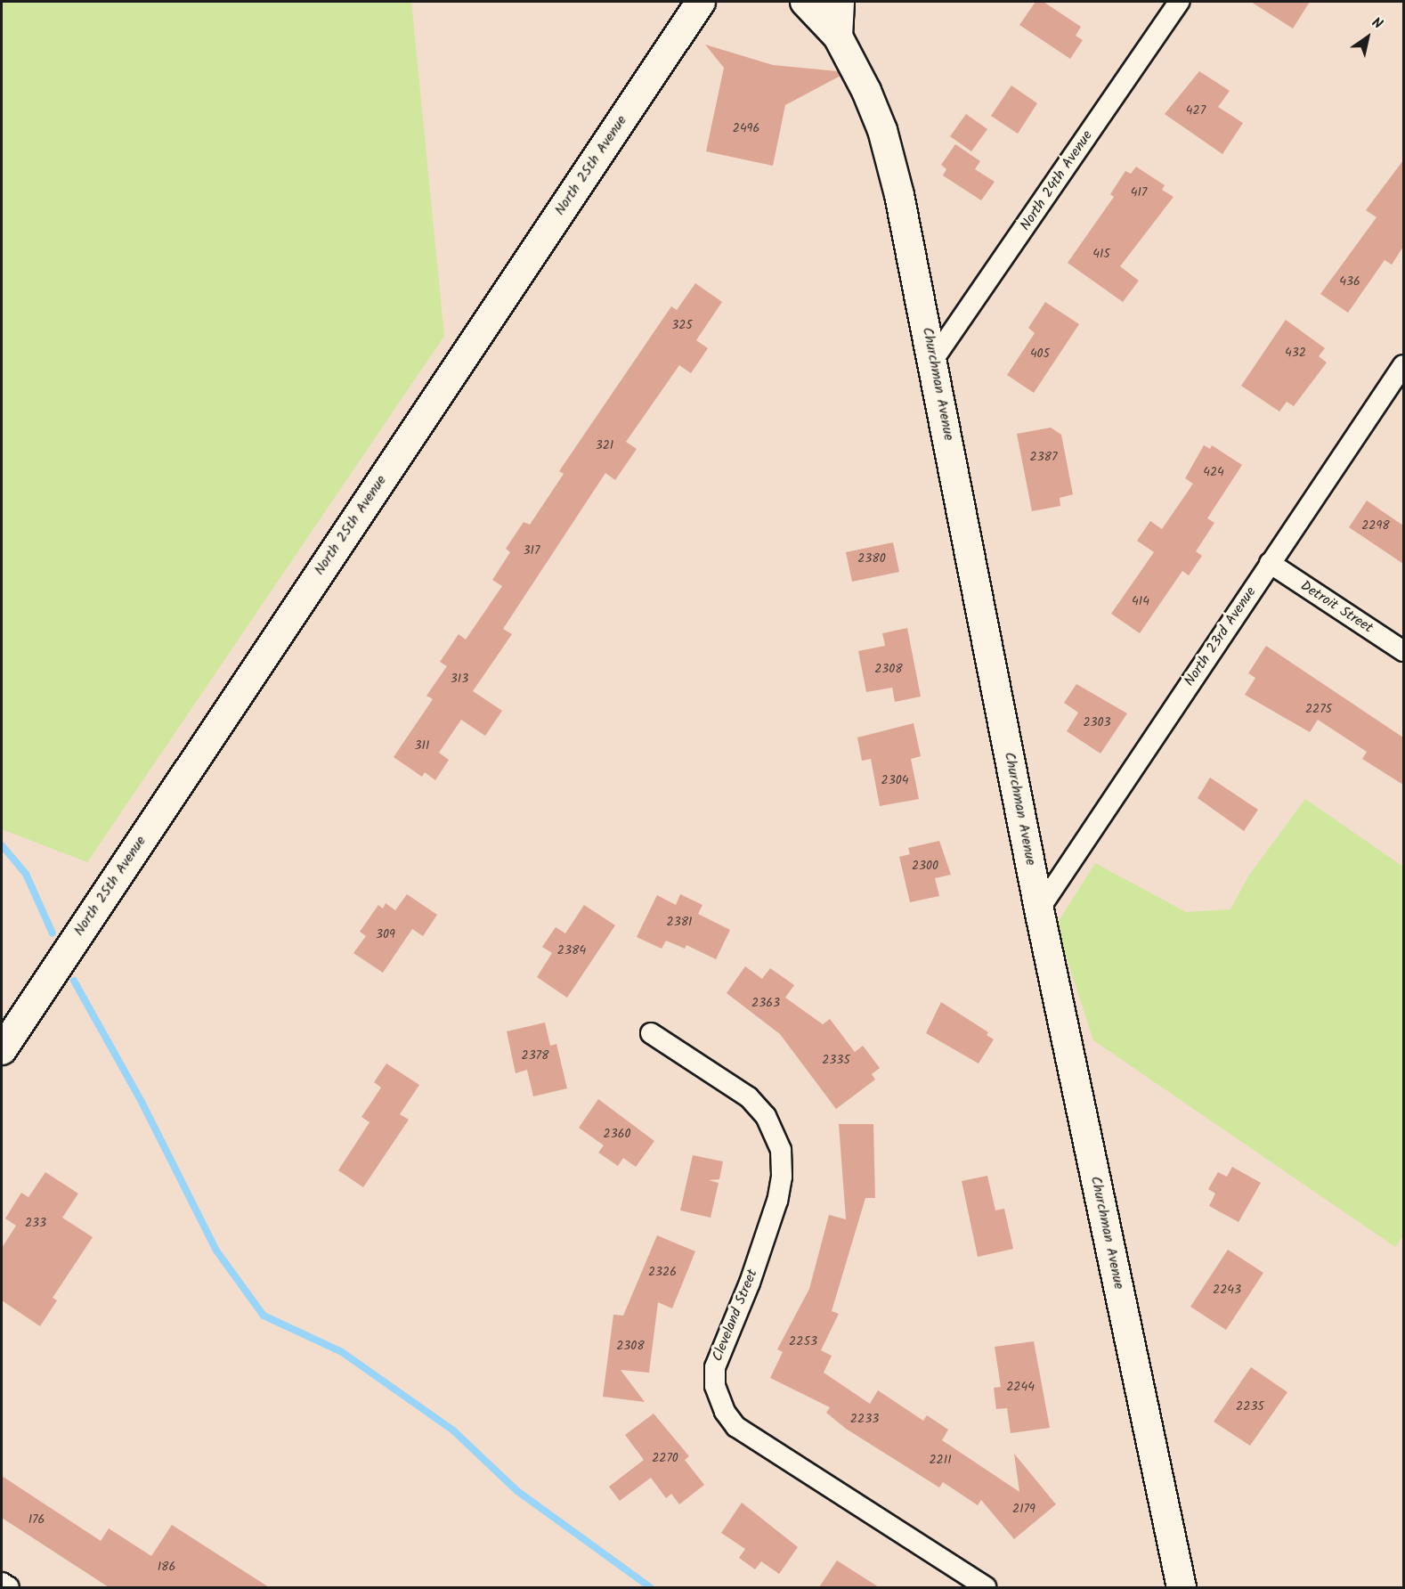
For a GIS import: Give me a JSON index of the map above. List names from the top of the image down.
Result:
{
  "streets": {
    "main road": ["North 25th Avenue", "Churchman Avenue"],
    "street": [
      "North 24th Avenue",
      "Detroit Street",
      "North 23rd Avenue",
      "Cleveland Street"
    ]
  },
  "crossings": [
    ["North 24th Avenue", "Churchman Avenue"],
    ["Churchman Avenue", "North 23rd Avenue"],
    ["Detroit Street", "North 23rd Avenue"]
  ],
  "house_numbers": [
    "427",
    "2496",
    "417",
    "415",
    "436",
    "325",
    "432",
    "405",
    "321",
    "2387",
    "424",
    "2298",
    "317",
    "2380",
    "414",
    "2308",
    "313",
    "2275",
    "2303",
    "311",
    "2304",
    "2300",
    "2381",
    "309",
    "2384",
    "2363",
    "2378",
    "2335",
    "2360",
    "233",
    "2326",
    "2243",
    "2253",
    "2308",
    "2244",
    "2235",
    "2233",
    "2270",
    "2211",
    "2179",
    "176",
    "186"
  ],
  "north": "top right"
}
